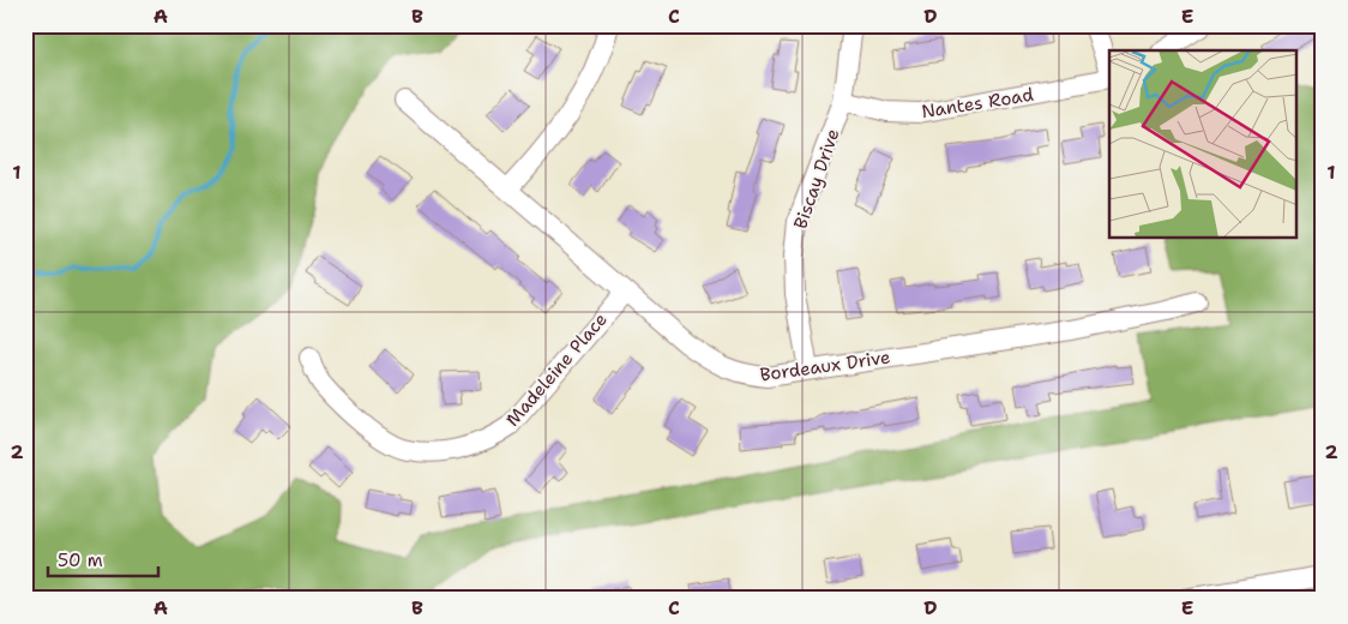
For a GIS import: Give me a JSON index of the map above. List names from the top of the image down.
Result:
{
  "streets": {
    "street": [
      "Nantes Road",
      "Biscay Drive",
      "Bordeaux Drive",
      "Madeleine Place"
    ]
  },
  "crossings": [
    ["Nantes Road", "Biscay Drive"],
    ["Biscay Drive", "Bordeaux Drive"],
    ["Bordeaux Drive", "Madeleine Place"]
  ],
  "scale_bar": "50 m",
  "grid": {
    "columns": [
      "A",
      "B",
      "C",
      "D",
      "E"
    ],
    "rows": ["1", "2"]
  }
}
